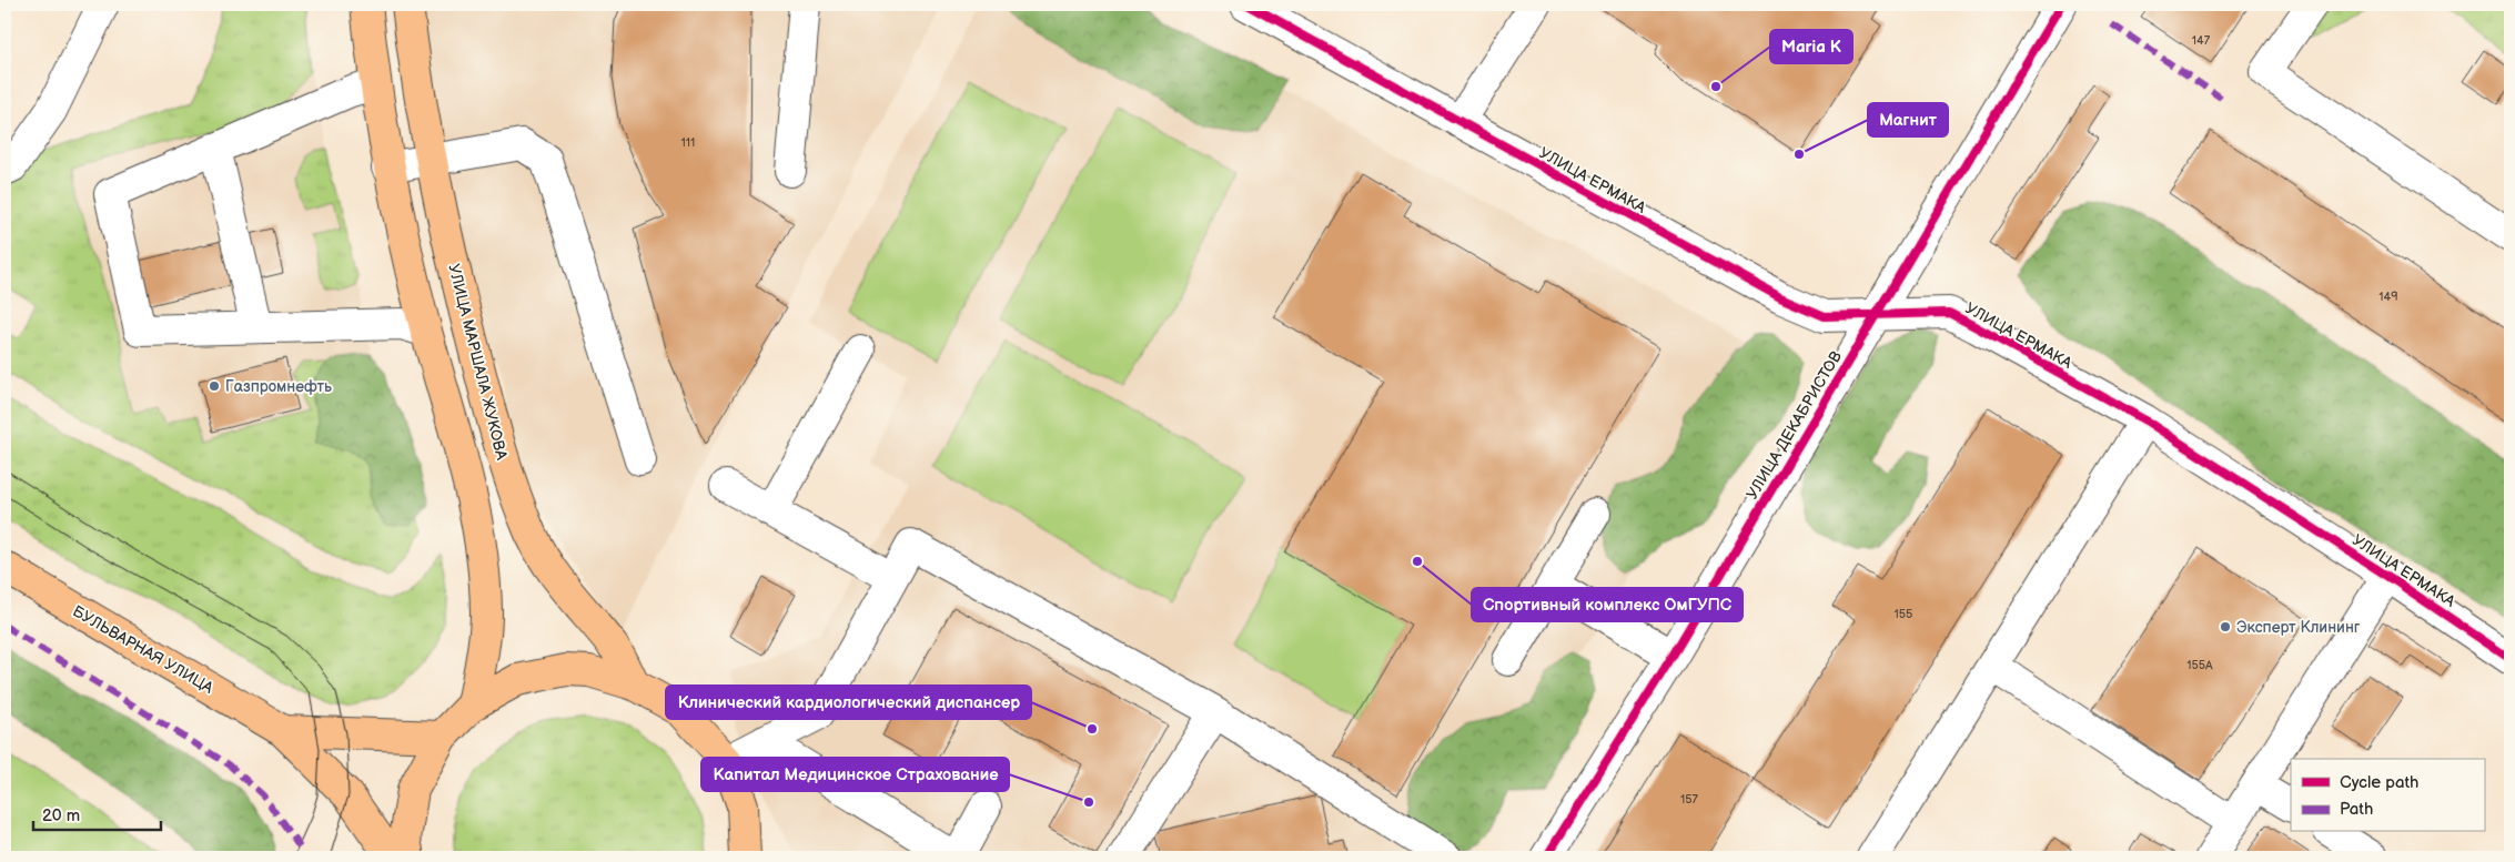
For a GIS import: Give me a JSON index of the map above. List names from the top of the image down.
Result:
{
  "streets": {
    "main road": ["УЛИЦА МАРШАЛА ЖУКОВА", "БУЛЬВАРНАЯ УЛИЦА"],
    "street": ["УЛИЦА ЕРМАКА", "УЛИЦА ДЕКАБРИСТОВ"]
  },
  "crossings": [
    ["УЛИЦА ЕРМАКА", "УЛИЦА ДЕКАБРИСТОВ"]
  ],
  "places": [
    "Maria K",
    "Магнит",
    "Газпромнефть",
    "Спортивный комплекс ОмГУПС",
    "Эксперт Клининг",
    "Клинический кардиологический диспансер",
    "Капитал Медицинское Страхование"
  ],
  "house_numbers": [
    "147",
    "111",
    "149",
    "155",
    "155А",
    "157"
  ],
  "legend": ["Cycle path", "Path"],
  "scale_bar": "20 m"
}
